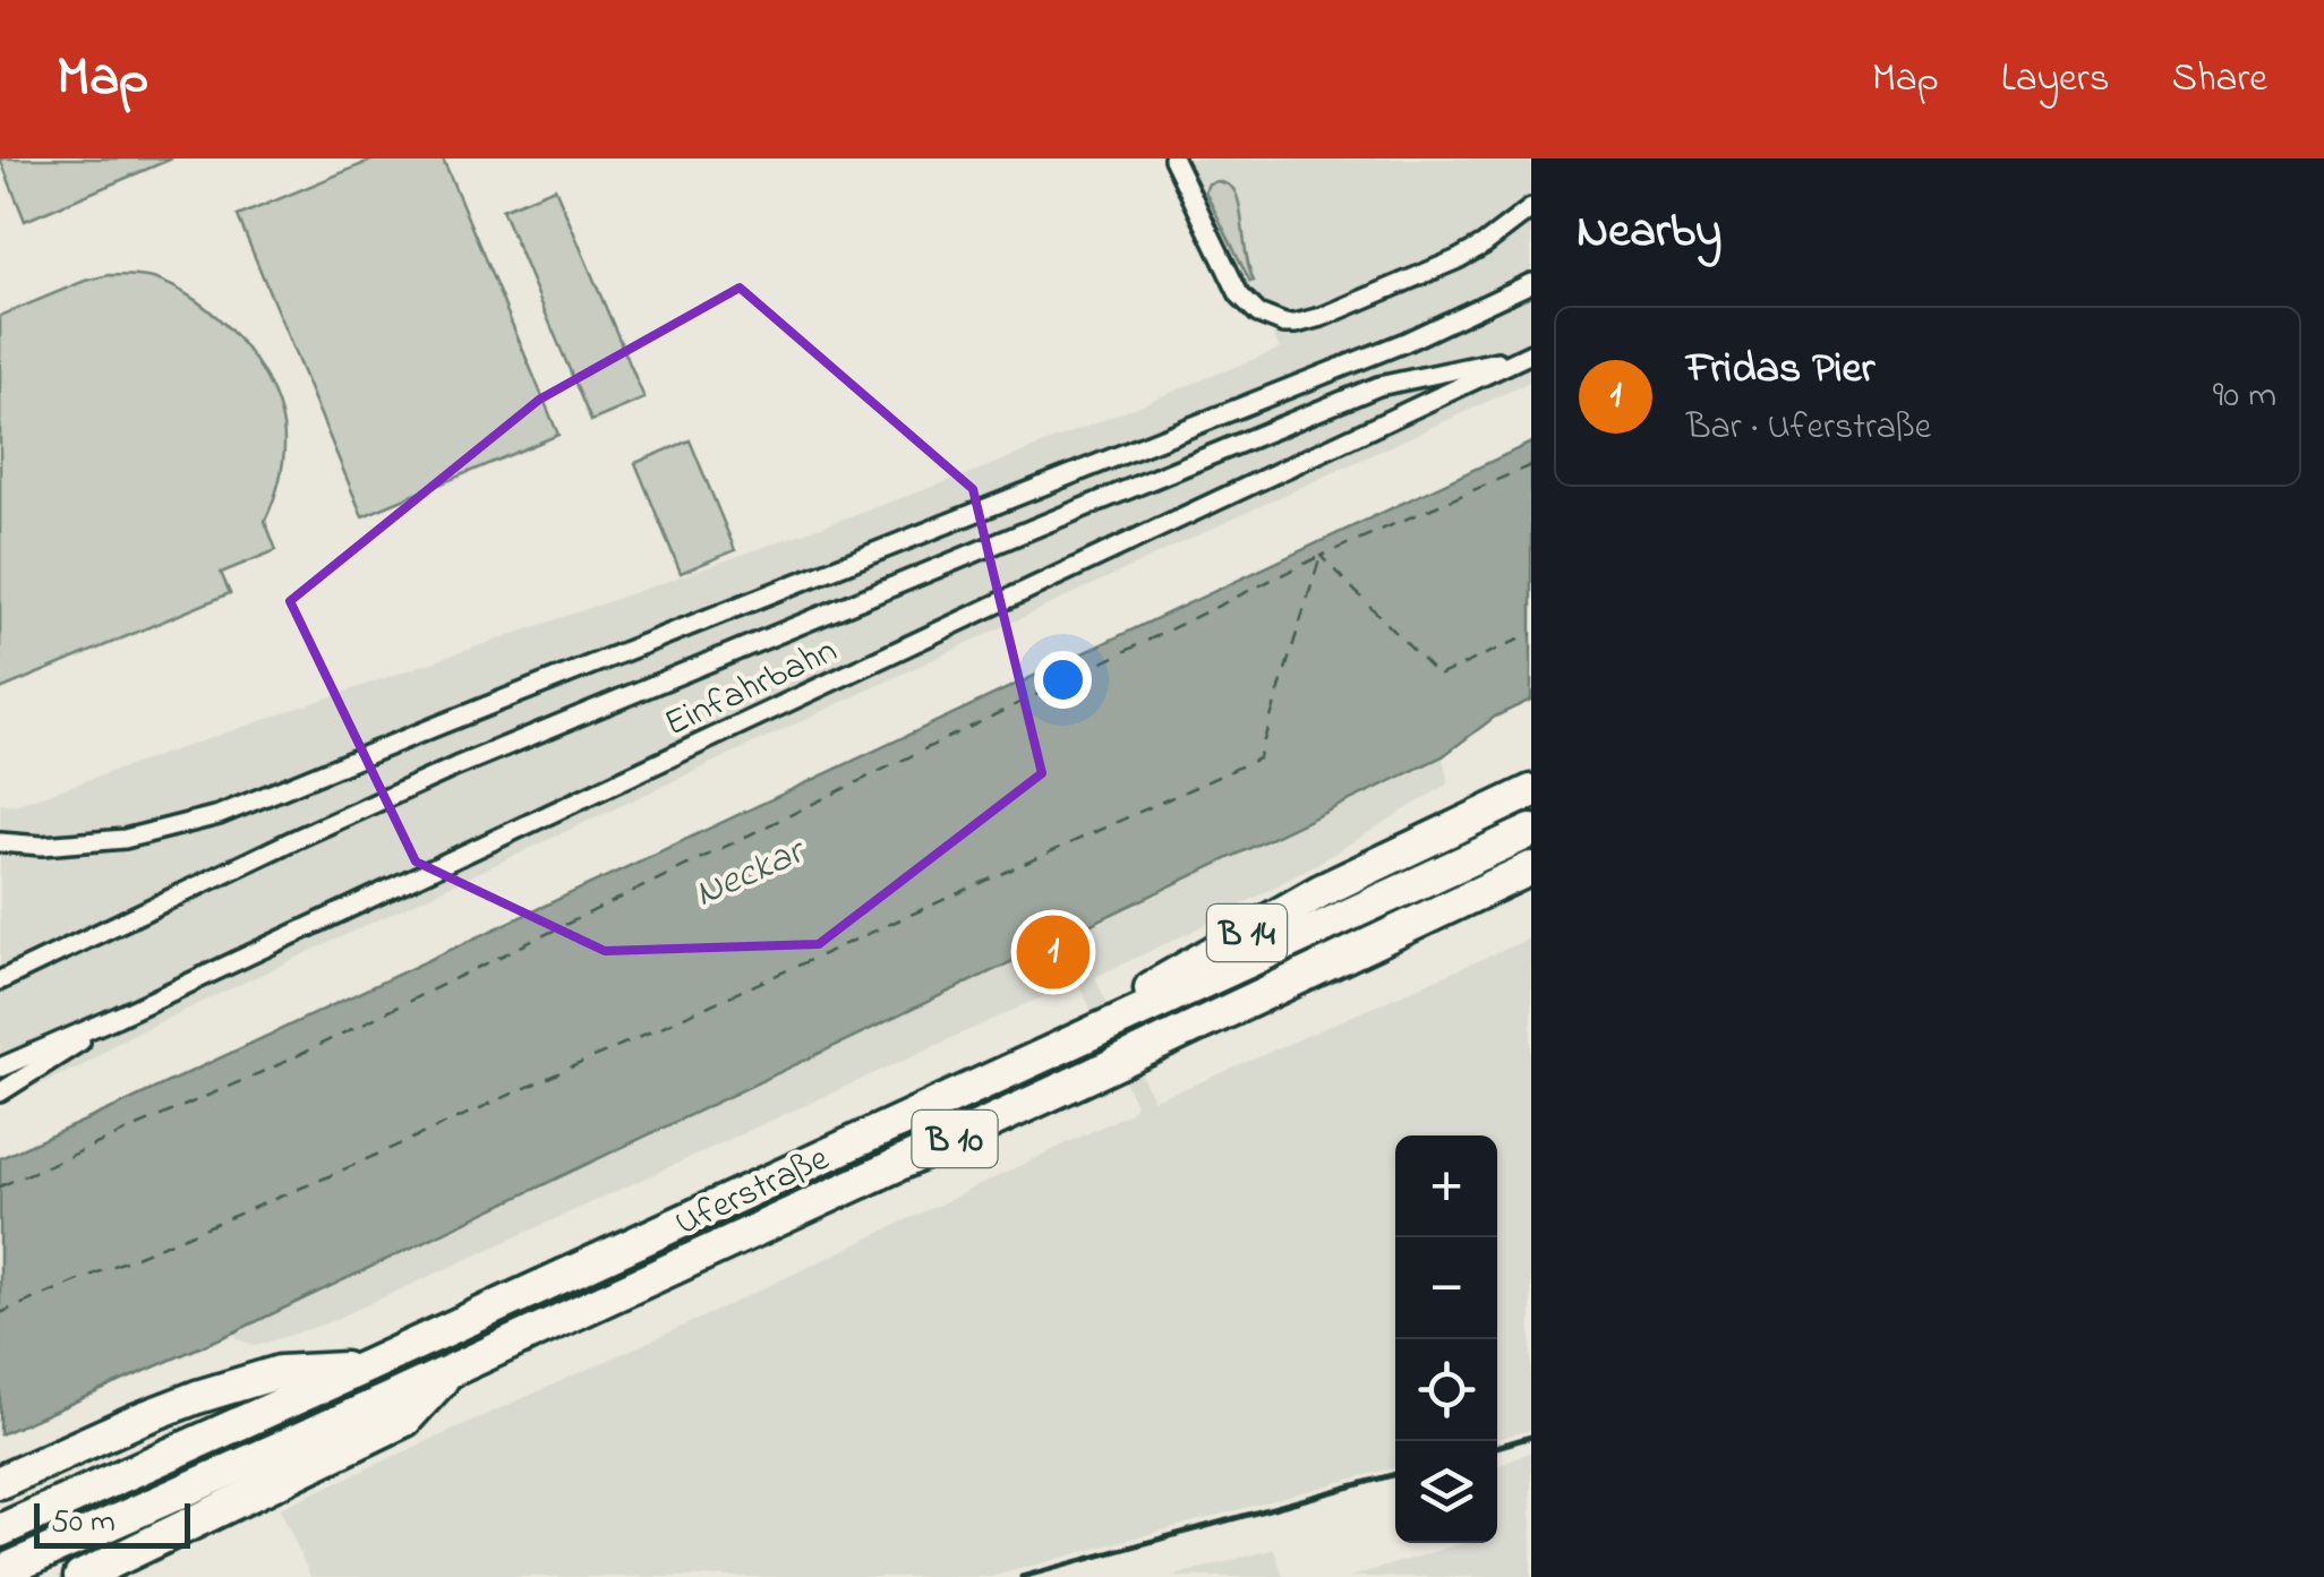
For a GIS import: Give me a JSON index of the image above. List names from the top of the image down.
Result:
{
  "streets": {
    "highway": ["B 14", "B 10", "Uferstraße"],
    "street": ["Einfahrbahn"]
  },
  "crossings": [
    ["B 14", "Uferstraße"],
    ["B 10", "Uferstraße"]
  ],
  "water": ["Neckar"],
  "scale_bar": "50 m",
  "page": {
    "header": "Map",
    "nav": ["Map", "Layers", "Share"],
    "heading": "Nearby",
    "list": [
      {
        "mark": "1",
        "name": "Fridas Pier",
        "note": "Bar · Uferstraße",
        "value": "90 m"
      }
    ],
    "pins": "1",
    "map_buttons": ["+", "−"],
    "scale": "50 m"
  }
}
